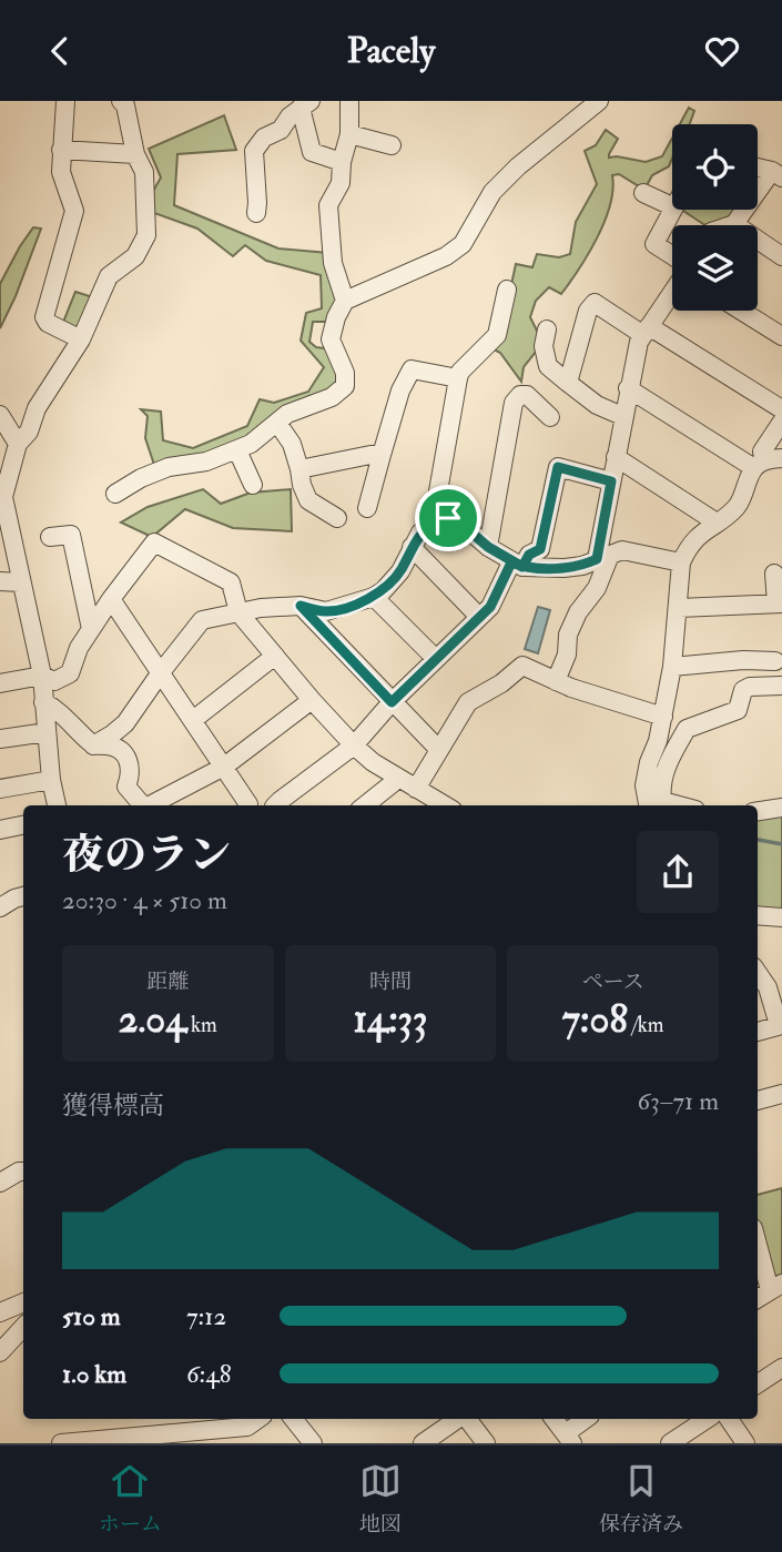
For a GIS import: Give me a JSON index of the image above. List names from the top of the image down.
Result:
{
  "page": {
    "header": "Pacely",
    "heading": ["夜のラン", "20:30 · 4 × 510 m"],
    "stats": [
      ["距離", "2.04 km"],
      ["時間", "14:33"],
      ["ペース", "7:08 /km"]
    ],
    "chart": ["獲得標高", "63–71 m"],
    "list": [
      {
        "name": "510 m",
        "note": "7:12"
      },
      {
        "name": "1.0 km",
        "note": "6:48"
      }
    ],
    "tabs": ["ホーム", "地図", "保存済み"]
  }
}
